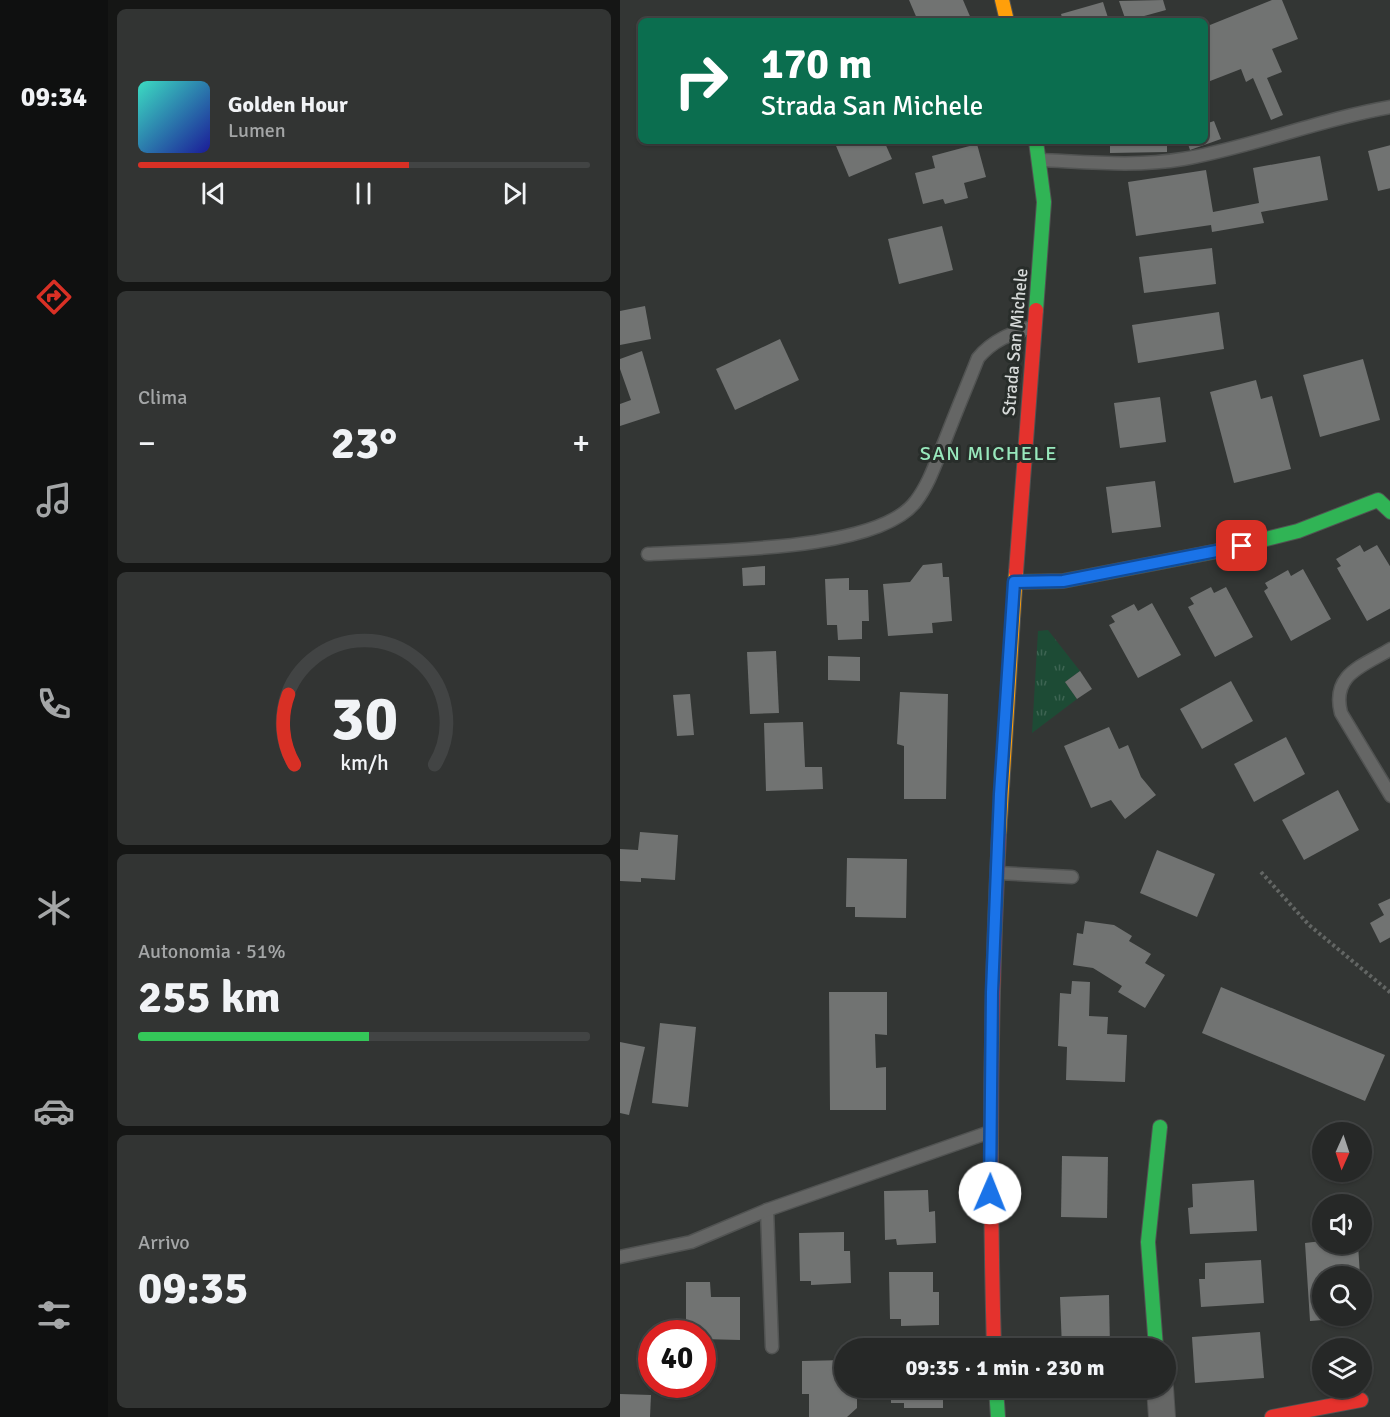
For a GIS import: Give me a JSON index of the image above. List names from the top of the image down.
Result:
{
  "streets": {
    "street": ["Strada San Michele"]
  },
  "districts": ["SAN MICHELE"],
  "north": "bottom",
  "page": {
    "tabs": "09:34",
    "turn": ["170 m", "Strada San Michele"],
    "song": ["Golden Hour", "Lumen"],
    "tile": [
      "Clima",
      ["Autonomia · 51%", "255 km"],
      ["Arrivo", "09:35"]
    ],
    "heat": ["−", "23°", "+"],
    "limit": "40",
    "trip": "09:35 · 1 min · 230 m",
    "gauge": ["30", "km/h"]
  }
}
